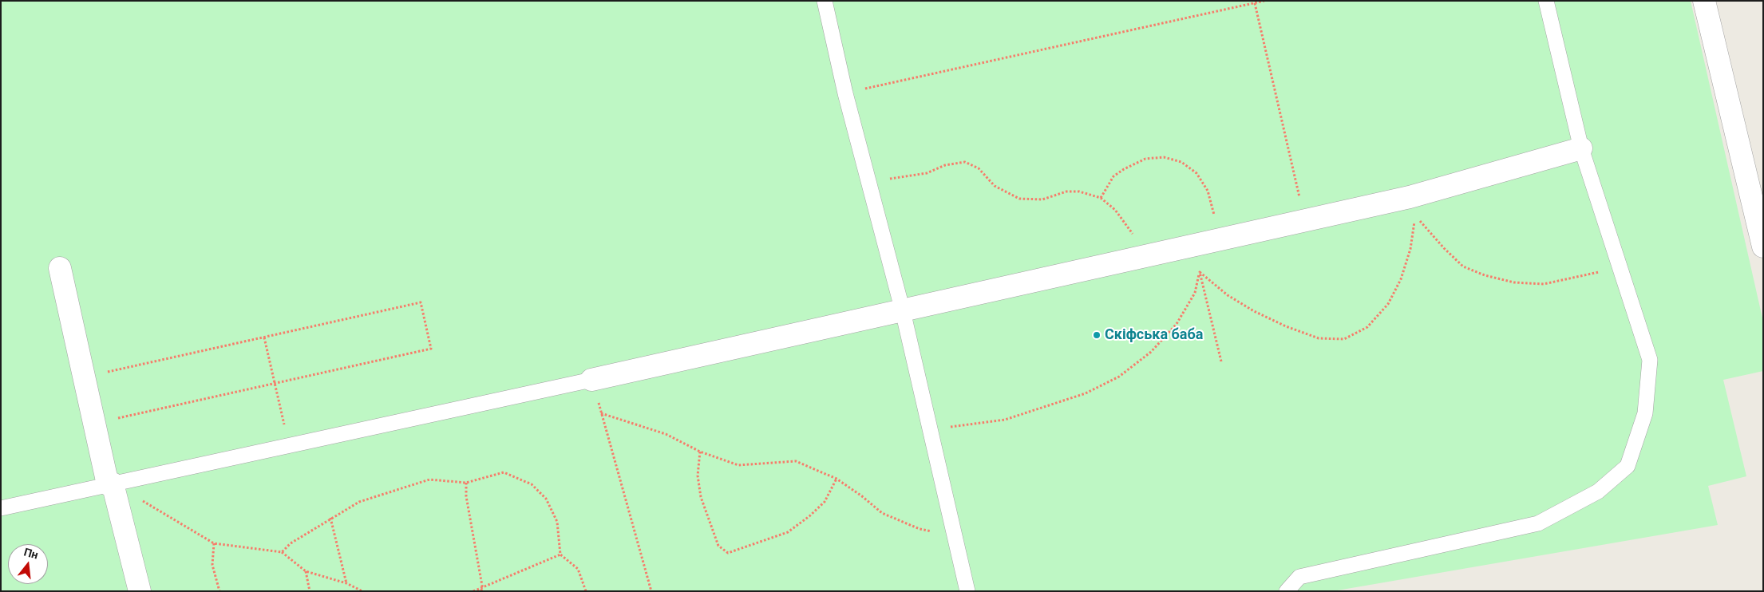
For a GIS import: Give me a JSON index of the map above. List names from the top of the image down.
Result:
{
  "places": ["Скіфська баба"],
  "north": "top"
}
